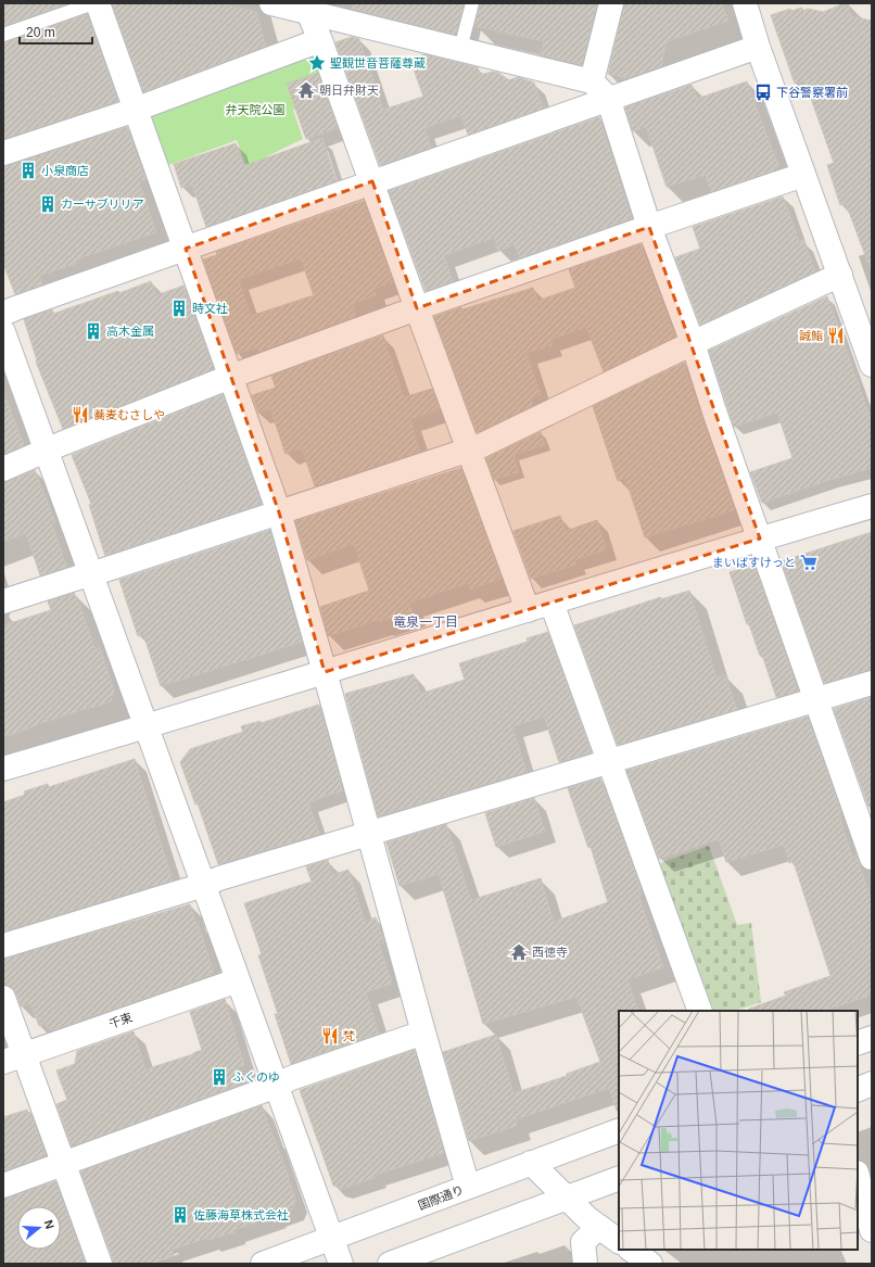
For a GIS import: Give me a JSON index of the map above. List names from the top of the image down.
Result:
{
  "streets": {
    "street": ["千束", "国際通り"]
  },
  "districts": ["竜泉一丁目"],
  "parks": ["弁天院公園"],
  "places": {
    "place": ["聖観世音菩薩尊蔵"],
    "temple": ["朝日弁財天", "西徳寺"],
    "bus stop": ["下谷警察署前"],
    "building": [
      "小泉商店",
      "カーサブリリア",
      "時文社",
      "高木金属",
      "ふくのゆ",
      "佐藤海草株式会社"
    ],
    "restaurant": ["誠鮨", "蕎麦むさしや", "梵"],
    "supermarket": ["まいばすけっと"]
  },
  "scale_bar": "20 m",
  "north": "right"
}
